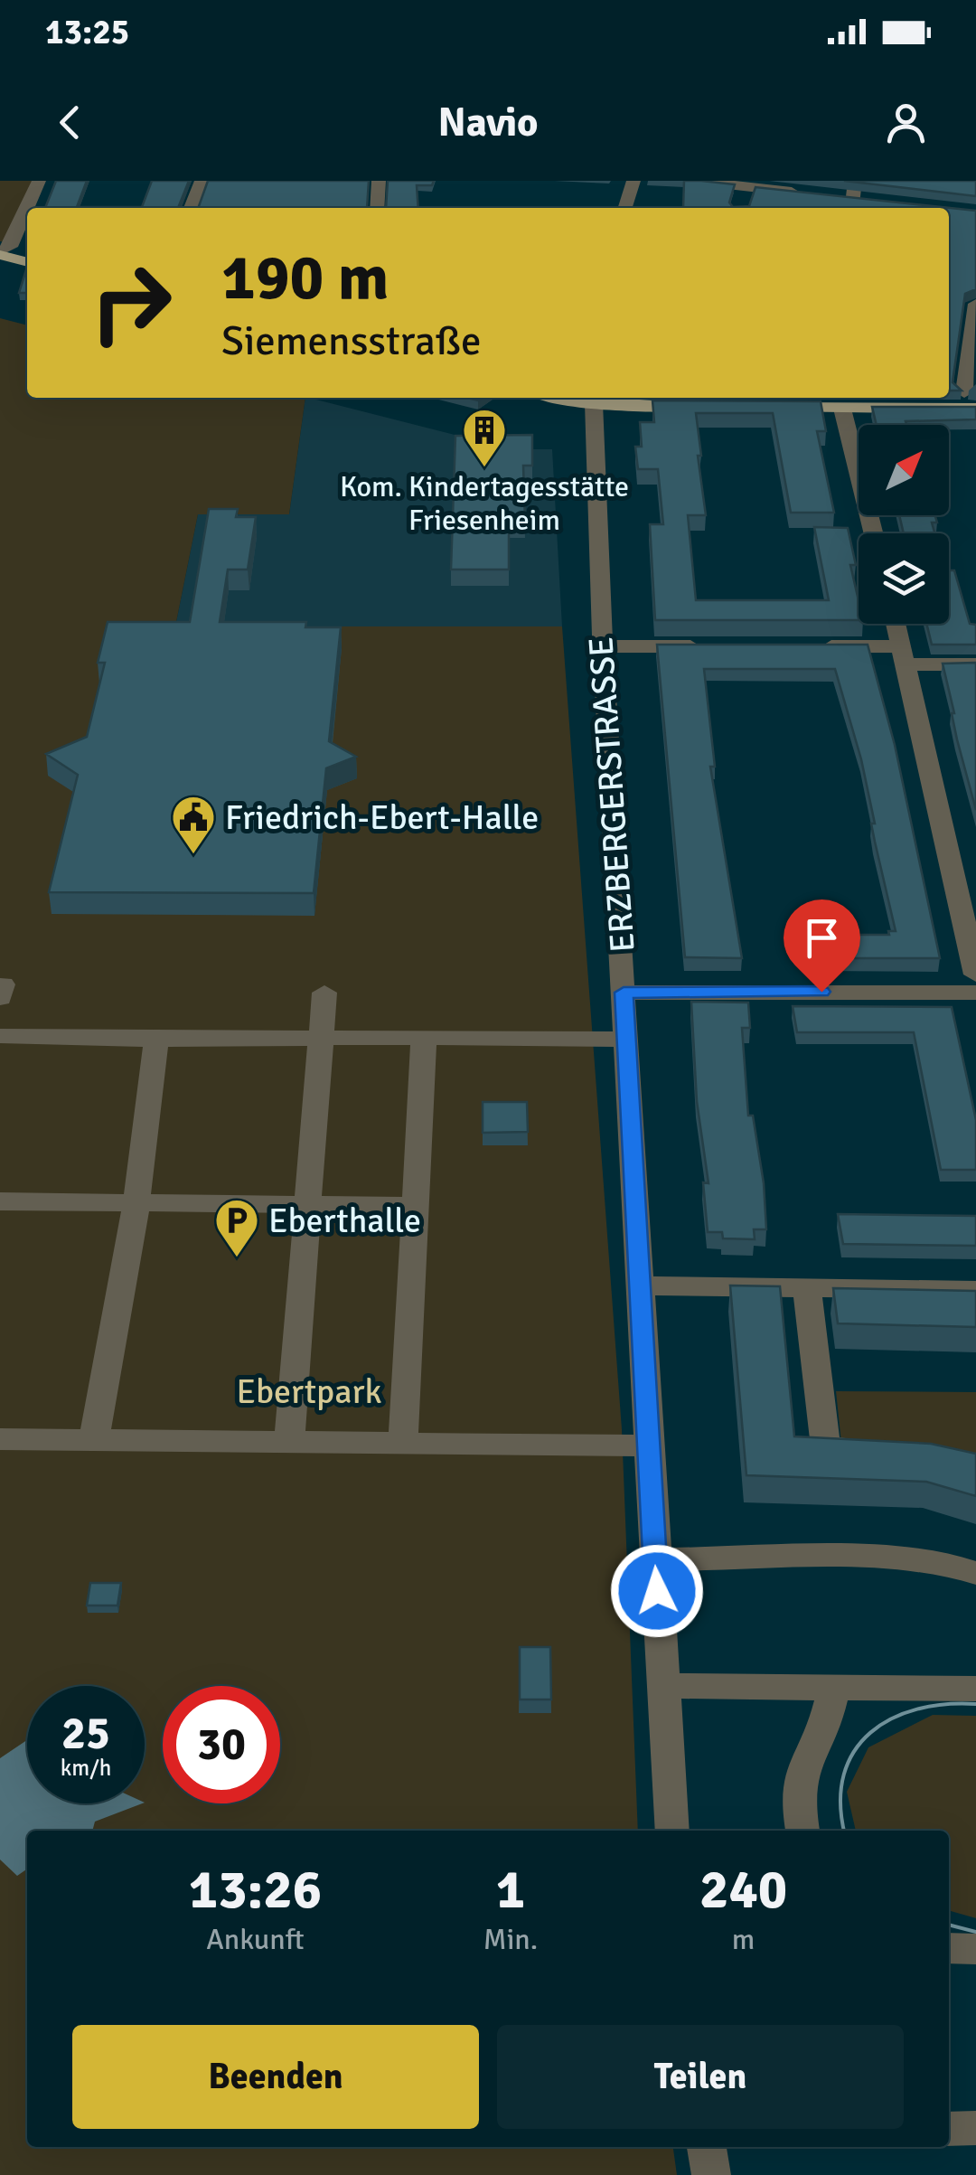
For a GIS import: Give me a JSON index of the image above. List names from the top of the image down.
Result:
{
  "streets": {
    "street": ["ERZBERGERSTRASSE"]
  },
  "parks": ["Ebertpark"],
  "places": {
    "building": ["Kom. Kindertagesstätte Friesenheim"],
    "public building": ["Friedrich-Ebert-Halle"],
    "parking": ["Eberthalle"]
  },
  "north": "top right",
  "page": {
    "status": "13:25",
    "header": "Navio",
    "turn": ["190 m", "Siemensstraße"],
    "speed": "25 km/h",
    "limit": "30",
    "eta": [
      "13:26",
      "Ankunft",
      "1",
      "Min.",
      "240",
      "m"
    ],
    "buttons": ["Beenden", "Teilen"]
  }
}
